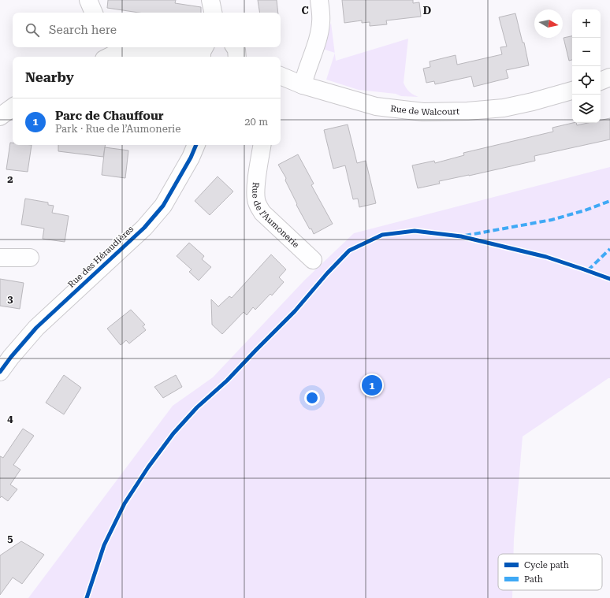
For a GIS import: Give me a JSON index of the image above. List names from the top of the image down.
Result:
{
  "streets": {
    "street": ["Rue de Walcourt", "Rue de l’Aumonerie", "Rue des Héraudières"]
  },
  "legend": ["Cycle path", "Path"],
  "north": "right",
  "page": {
    "map_buttons": ["+", "−"],
    "search": "Search here",
    "heading": "Nearby",
    "list": [
      {
        "mark": "1",
        "name": "Parc de Chauffour",
        "note": "Park · Rue de l’Aumonerie",
        "value": "20 m"
      }
    ],
    "pins": "1"
  },
  "grid": {
    "columns": ["C", "D"],
    "rows": [
      "2",
      "3",
      "4",
      "5"
    ]
  }
}
